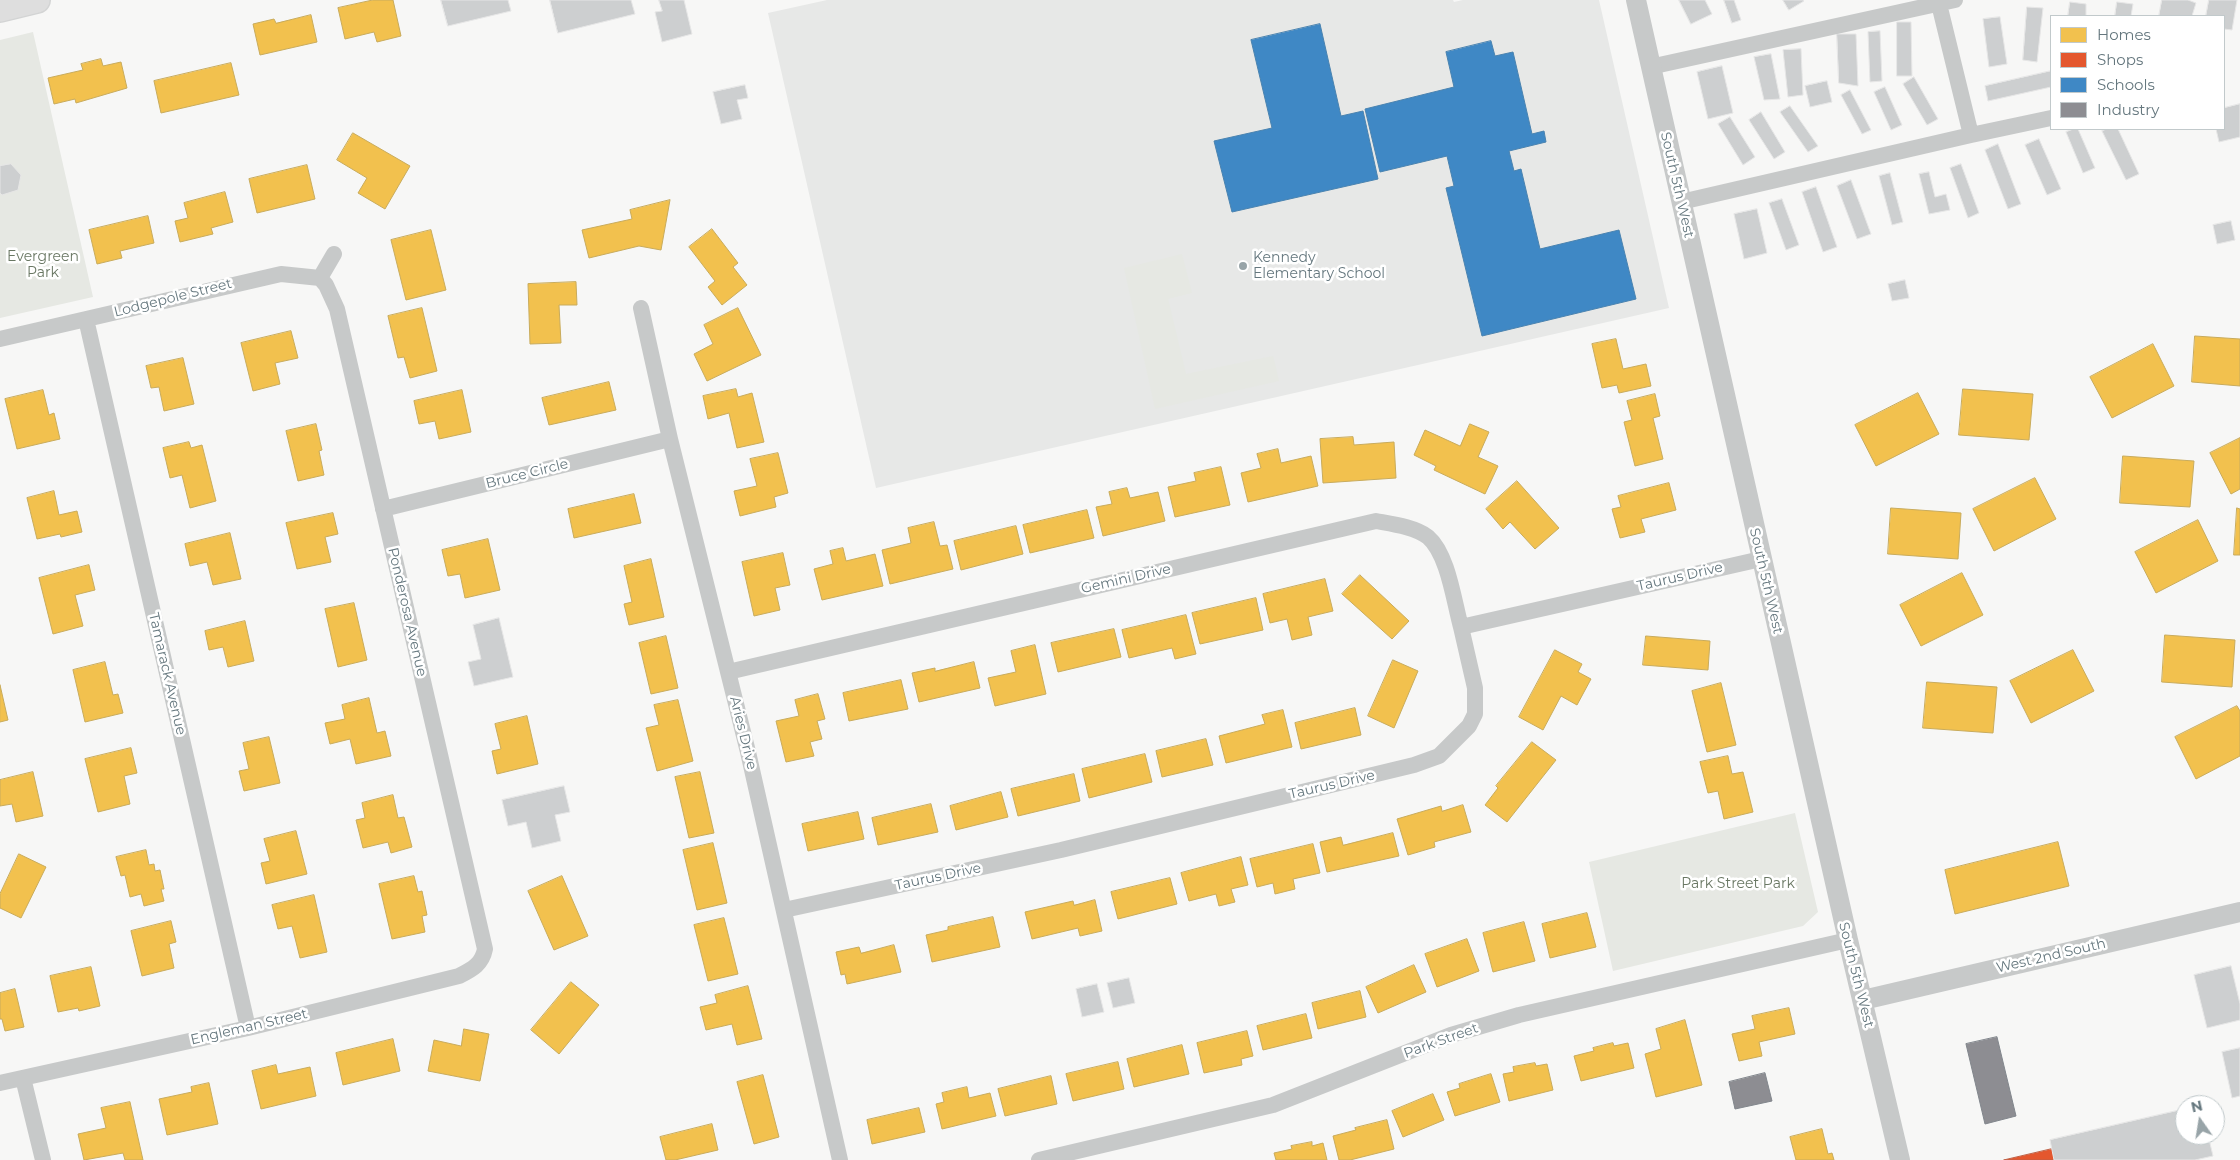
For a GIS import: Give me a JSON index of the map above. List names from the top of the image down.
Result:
{
  "streets": {
    "street": [
      "South 5th West",
      "Lodgepole Street",
      "Bruce Circle",
      "Taurus Drive",
      "Gemini Drive",
      "Ponderosa Avenue",
      "Tamarack Avenue",
      "Aries Drive",
      "West 2nd South",
      "Engleman Street",
      "Park Street"
    ]
  },
  "crossings": [
    ["South 5th West", "Taurus Drive"],
    ["South 5th West", "West 2nd South"],
    ["South 5th West", "Park Street"],
    ["Lodgepole Street", "Ponderosa Avenue"],
    ["Lodgepole Street", "Tamarack Avenue"],
    ["Bruce Circle", "Ponderosa Avenue"],
    ["Bruce Circle", "Aries Drive"],
    ["Taurus Drive", "Gemini Drive"],
    ["Taurus Drive", "Aries Drive"],
    ["Gemini Drive", "Aries Drive"],
    ["Ponderosa Avenue", "Engleman Street"],
    ["Tamarack Avenue", "Engleman Street"]
  ],
  "parks": ["Evergreen Park", "Park Street Park"],
  "places": ["Kennedy Elementary School"],
  "legend": [
    "Homes",
    "Shops",
    "Schools",
    "Industry"
  ],
  "north": "top"
}
